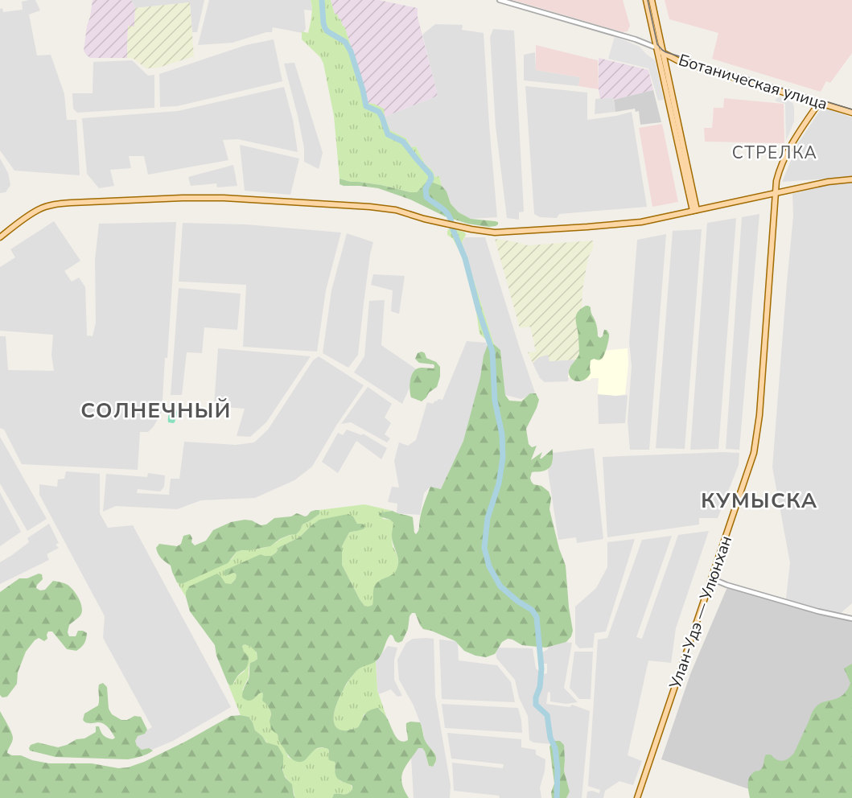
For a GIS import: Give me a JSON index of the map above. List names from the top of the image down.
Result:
{
  "streets": {
    "main road": ["Ботаническая улица", "Улан-Удэ — Улюнхан"]
  },
  "crossings": [
    ["Ботаническая улица", "Улан-Удэ — Улюнхан"]
  ],
  "districts": ["СТРЕЛКА", "СОЛНЕЧНЫЙ", "КУМЫСКА"]
}
